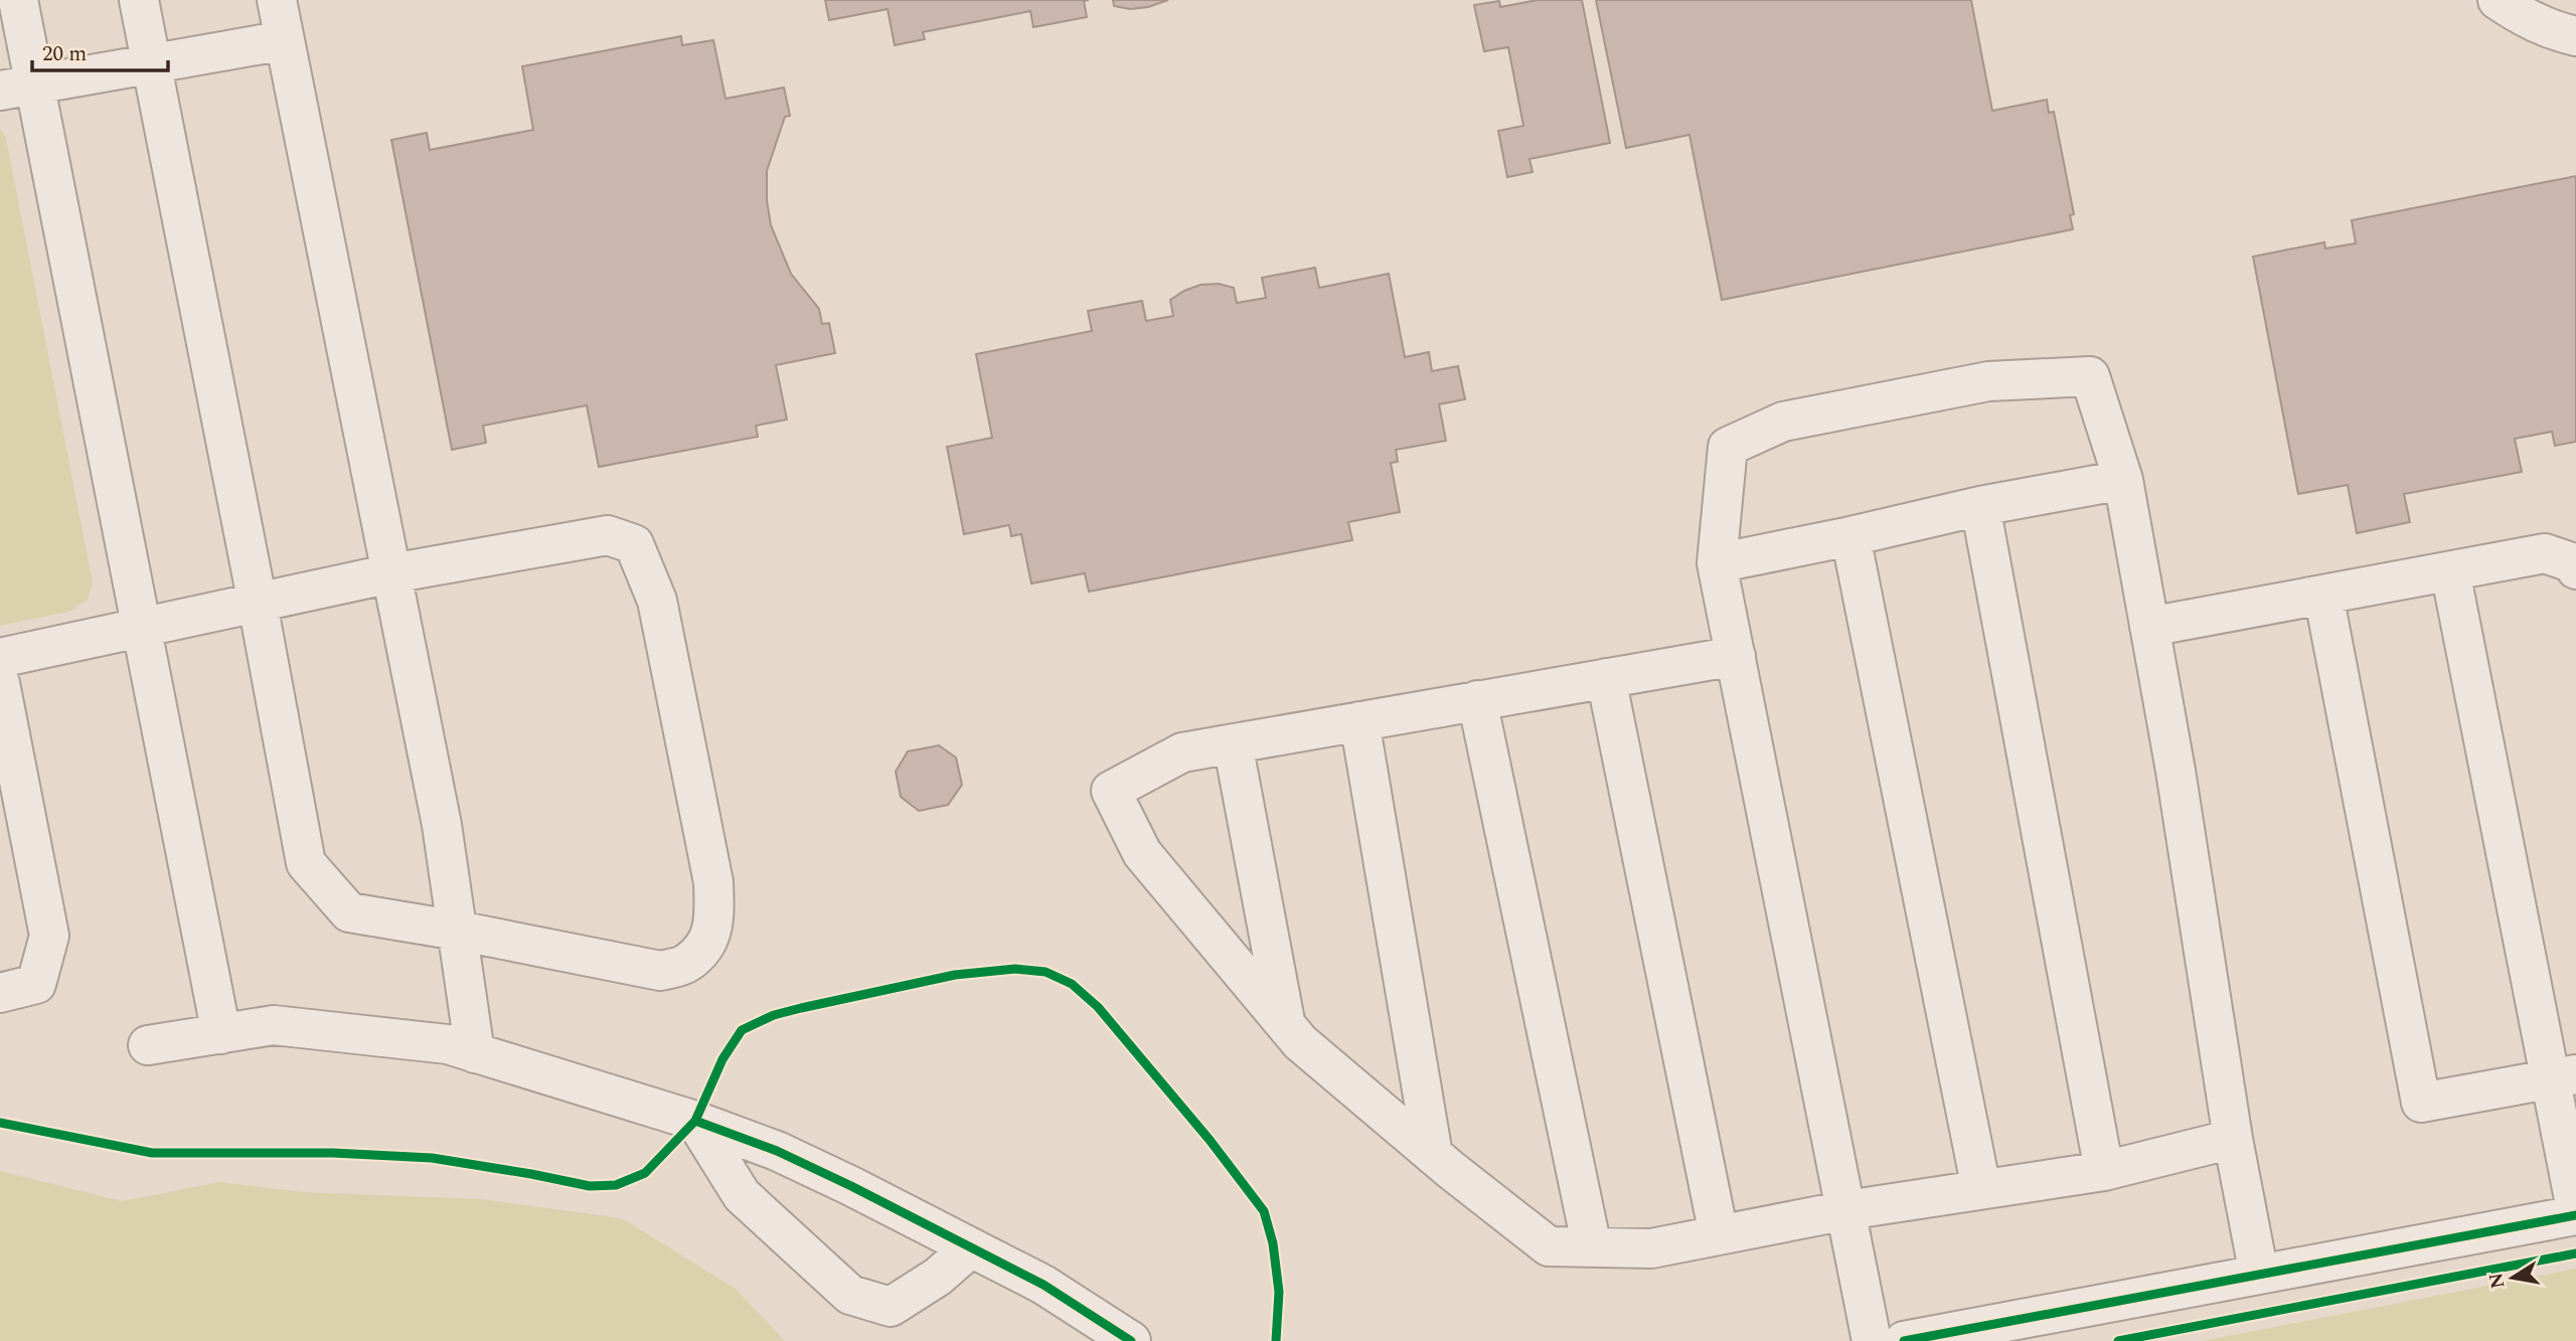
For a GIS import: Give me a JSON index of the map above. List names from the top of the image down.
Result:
{
  "scale_bar": "20 m",
  "north": "left"
}
